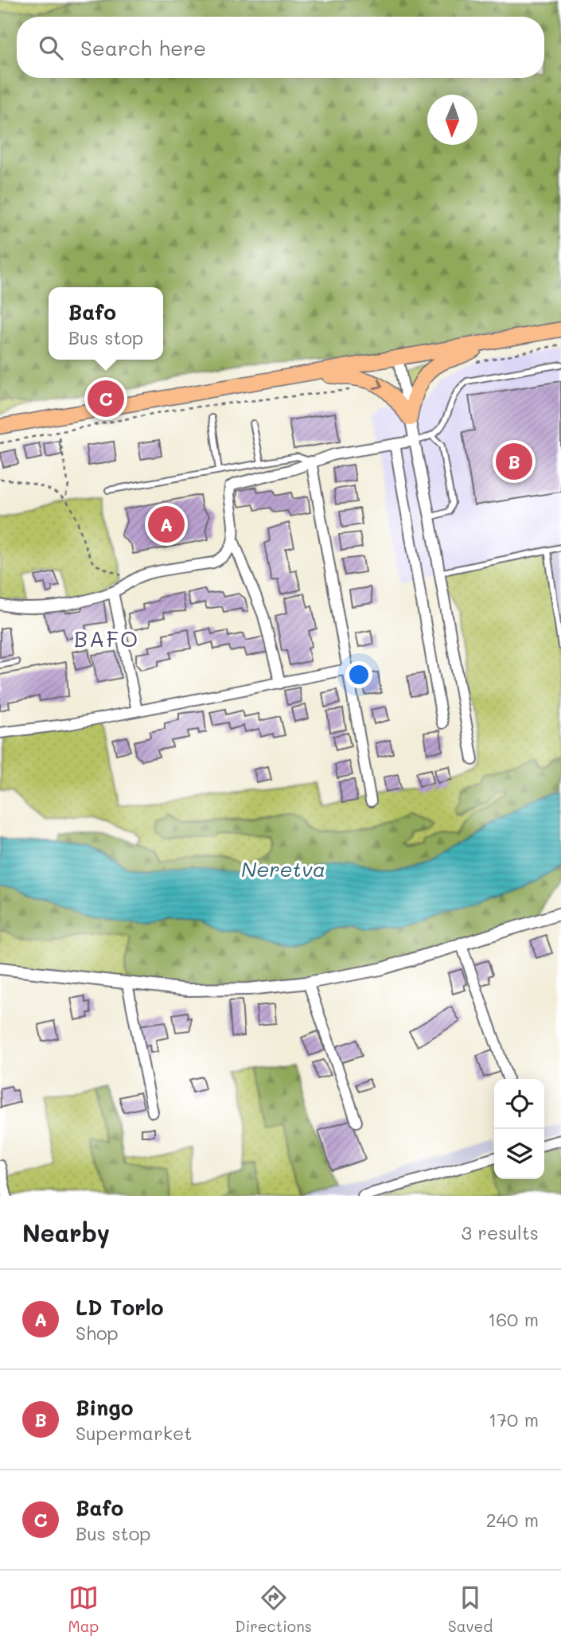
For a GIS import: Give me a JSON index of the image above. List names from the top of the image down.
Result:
{
  "districts": ["BAFO"],
  "water": ["Neretva"],
  "north": "bottom",
  "page": {
    "search": "Search here",
    "popup": ["Bafo", "Bus stop"],
    "pins": ["C", "B", "A"],
    "heading": ["Nearby", "3 results"],
    "list": [
      {
        "mark": "A",
        "name": "LD Torlo",
        "note": "Shop",
        "value": "160 m"
      },
      {
        "mark": "B",
        "name": "Bingo",
        "note": "Supermarket",
        "value": "170 m"
      },
      {
        "mark": "C",
        "name": "Bafo",
        "note": "Bus stop",
        "value": "240 m"
      }
    ],
    "nav": ["Map", "Directions", "Saved"]
  }
}
